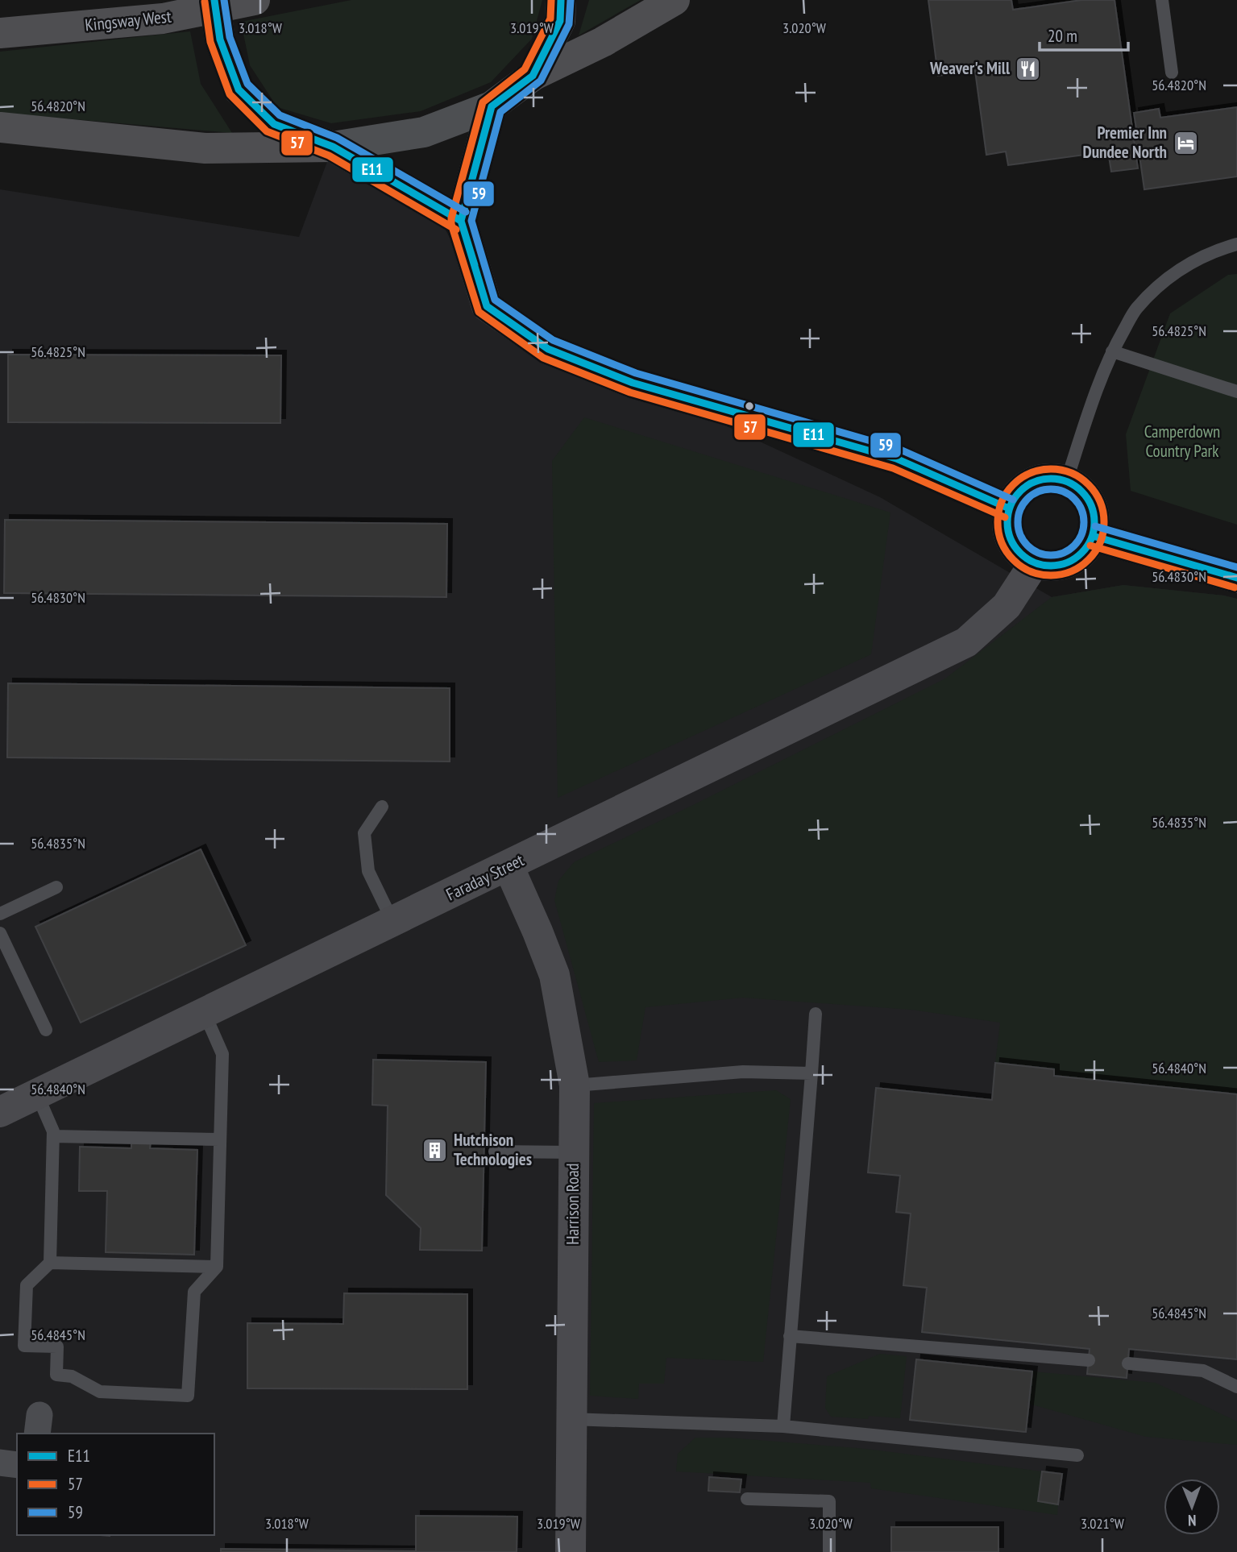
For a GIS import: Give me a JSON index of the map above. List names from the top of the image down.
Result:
{
  "streets": {
    "highway": ["Kingsway West"],
    "street": ["Faraday Street", "Harrison Road"]
  },
  "crossings": [
    ["Faraday Street", "Harrison Road"]
  ],
  "parks": ["Camperdown Country Park"],
  "places": {
    "restaurant": ["Weaver's Mill"],
    "hotel": ["Premier Inn Dundee North"],
    "building": ["Hutchison Technologies"]
  },
  "lines": ["transit line E11", "transit line 57", "transit line 59"],
  "legend": ["E11", "57", "59"],
  "scale_bar": "20 m",
  "north": "bottom",
  "coordinates": [
    "3.018°W",
    "3.019°W",
    "3.020°W",
    "56.4820°N",
    "56.4825°N",
    "56.4830°N",
    "56.4835°N",
    "56.4840°N",
    "56.4845°N",
    "3.021°W"
  ]
}
